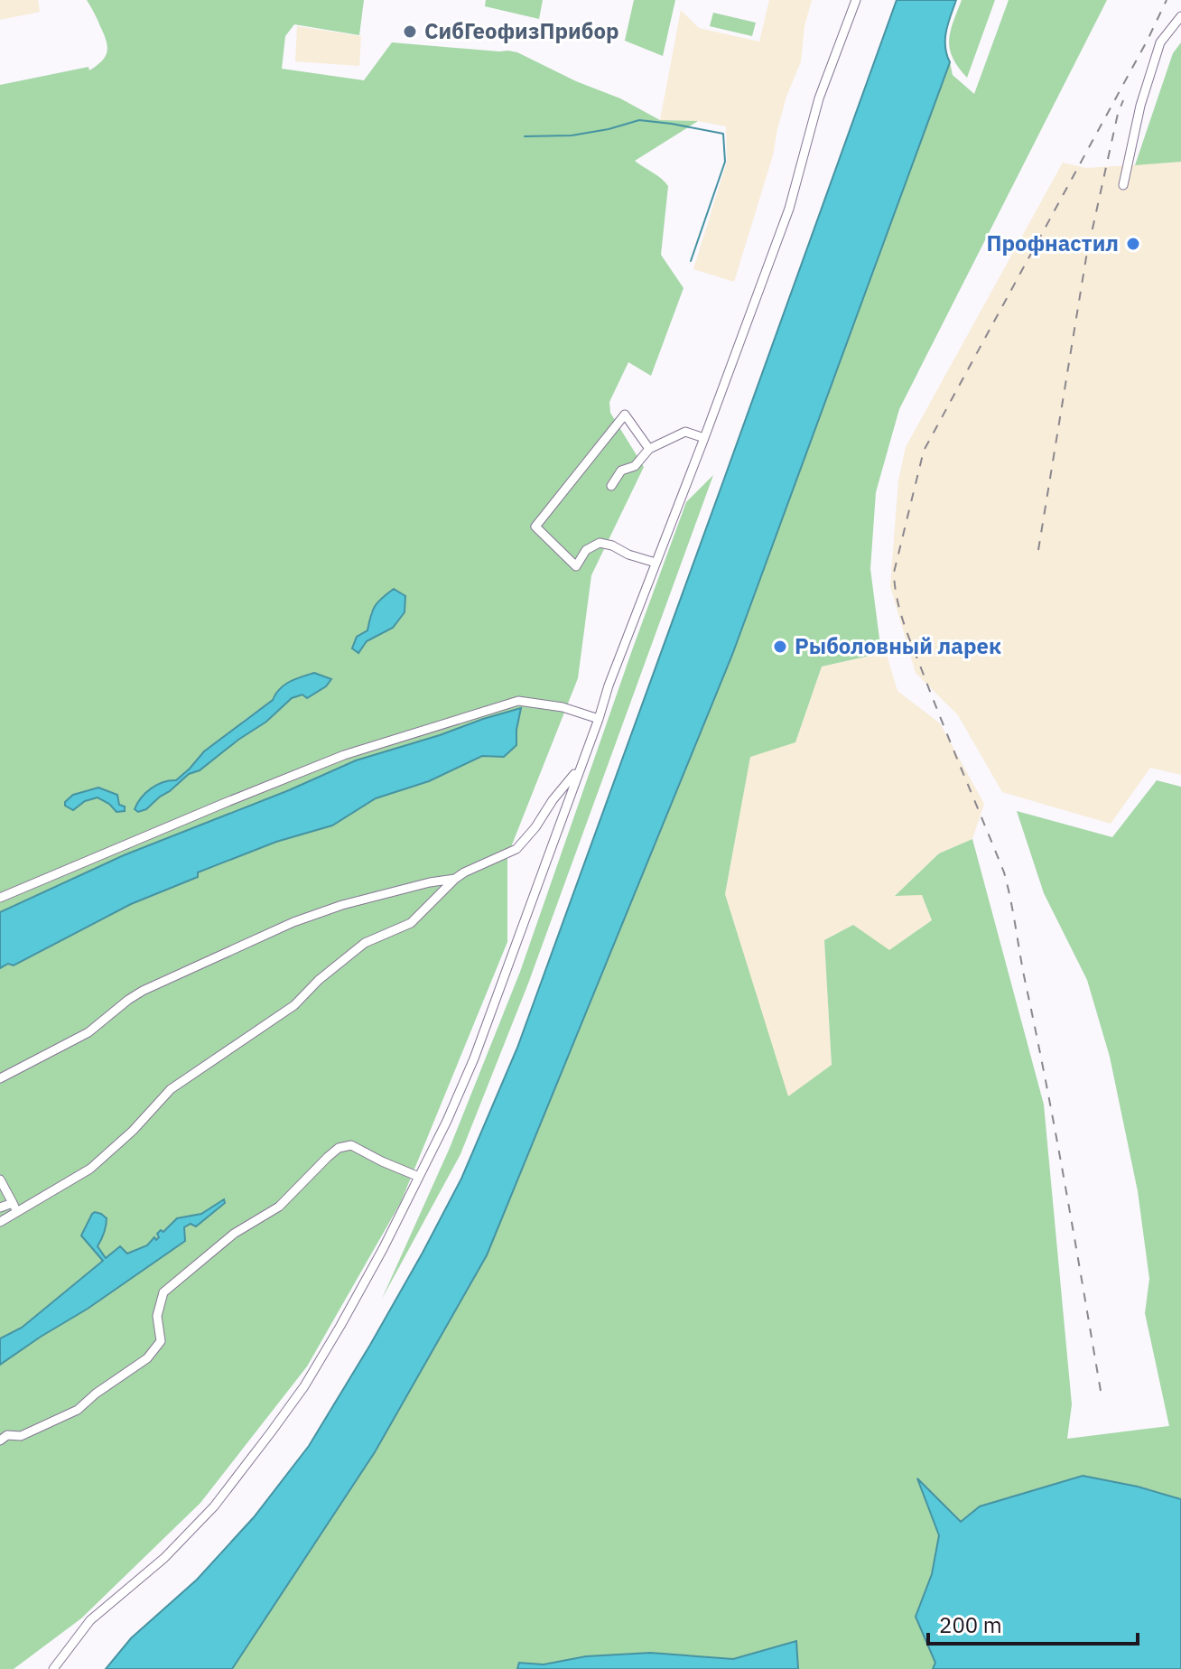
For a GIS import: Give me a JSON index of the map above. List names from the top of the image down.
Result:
{
  "places": ["СибГеофизПрибор", "Профнастил", "Рыболовный ларек"],
  "scale_bar": "200 m"
}
